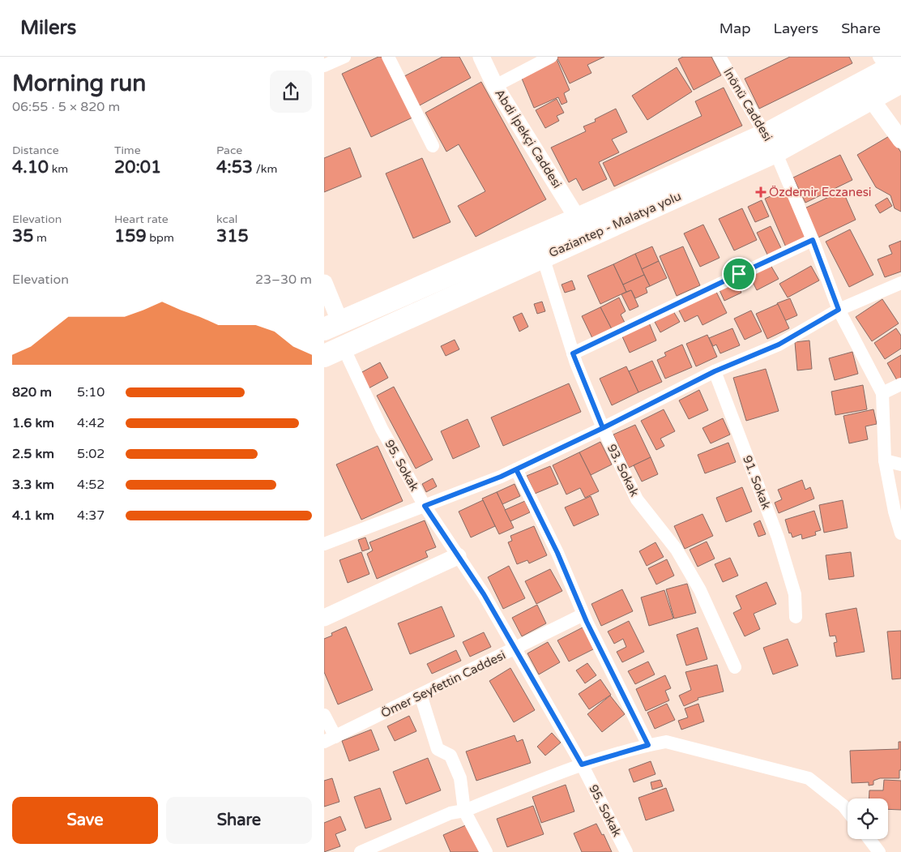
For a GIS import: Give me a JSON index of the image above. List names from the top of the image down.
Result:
{
  "streets": {
    "highway": ["Gaziantep - Malatya yolu"],
    "street": [
      "İnönü Caddesi",
      "Abdi İpekçi Caddesi",
      "95. Sokak",
      "93. Sokak",
      "91. Sokak",
      "Ömer Seyfettin Caddesi"
    ]
  },
  "crossings": [
    ["İnönü Caddesi", "Gaziantep - Malatya yolu"],
    ["Abdi İpekçi Caddesi", "Gaziantep - Malatya yolu"],
    ["Gaziantep - Malatya yolu", "95. Sokak"],
    ["Gaziantep - Malatya yolu", "93. Sokak"],
    ["95. Sokak", "Ömer Seyfettin Caddesi"]
  ],
  "places": {
    "health": ["Özdemir Eczanesi"]
  },
  "page": {
    "header": "Milers",
    "nav": ["Map", "Layers", "Share"],
    "heading": ["Morning run", "06:55 · 5 × 820 m"],
    "stats": [
      ["Distance", "4.10 km"],
      ["Time", "20:01"],
      ["Pace", "4:53 /km"],
      ["Elevation", "35 m"],
      ["Heart rate", "159 bpm"],
      ["kcal", "315"]
    ],
    "chart": ["Elevation", "23–30 m"],
    "list": [
      {
        "name": "820 m",
        "note": "5:10"
      },
      {
        "name": "1.6 km",
        "note": "4:42"
      },
      {
        "name": "2.5 km",
        "note": "5:02"
      },
      {
        "name": "3.3 km",
        "note": "4:52"
      },
      {
        "name": "4.1 km",
        "note": "4:37"
      }
    ],
    "buttons": ["Save", "Share"]
  }
}
